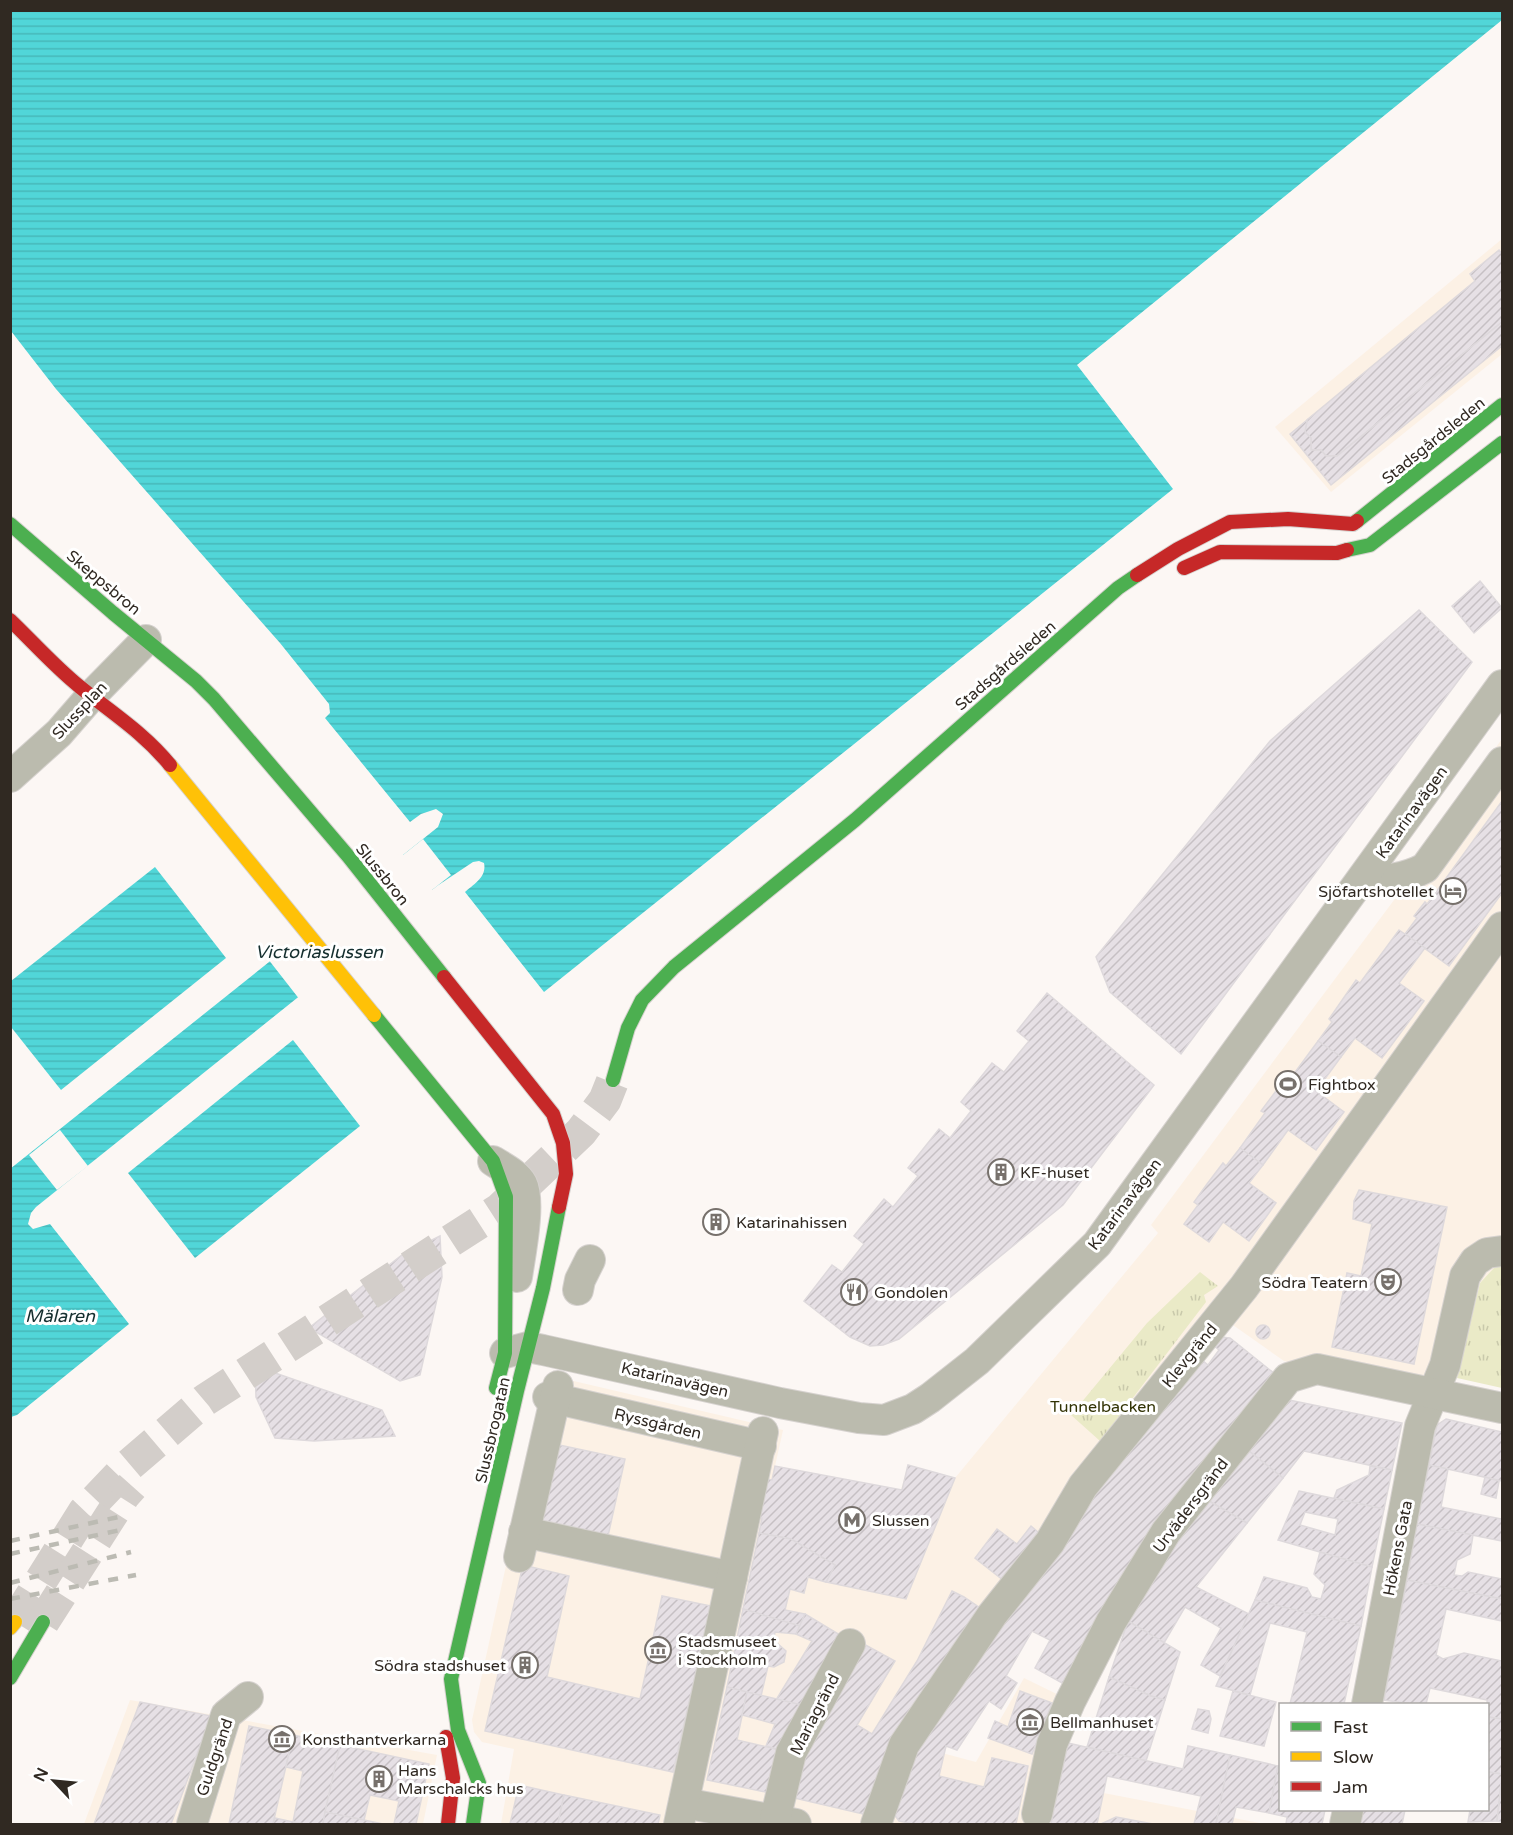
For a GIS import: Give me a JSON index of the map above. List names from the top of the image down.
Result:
{
  "streets": {
    "street": [
      "Stadsgårdsleden",
      "Skeppsbron",
      "Slussplan",
      "Katarinavägen",
      "Slussbron",
      "Klevgränd",
      "Ryssgården",
      "Slussbrogatan",
      "Urvädersgränd",
      "Hökens Gata",
      "Mariagränd",
      "Guldgränd"
    ]
  },
  "crossings": [
    ["Skeppsbron", "Slussplan"],
    ["Skeppsbron", "Slussbron"],
    ["Katarinavägen", "Slussbrogatan"],
    ["Slussbron", "Slussbrogatan"],
    ["Urvädersgränd", "Hökens Gata"]
  ],
  "water": ["Victoriaslussen", "Mälaren"],
  "parks": ["Tunnelbacken"],
  "places": {
    "hotel": ["Sjöfartshotellet"],
    "sports": ["Fightbox"],
    "building": [
      "KF-huset",
      "Katarinahissen",
      "Södra stadshuset",
      "Hans Marschalcks hus"
    ],
    "theatre": ["Södra Teatern"],
    "restaurant": ["Gondolen"],
    "metro station": ["Slussen"],
    "museum": ["Stadsmuseet i Stockholm", "Bellmanhuset", "Konsthantverkarna"]
  },
  "legend": ["Fast", "Slow", "Jam"],
  "north": "top left"
}
